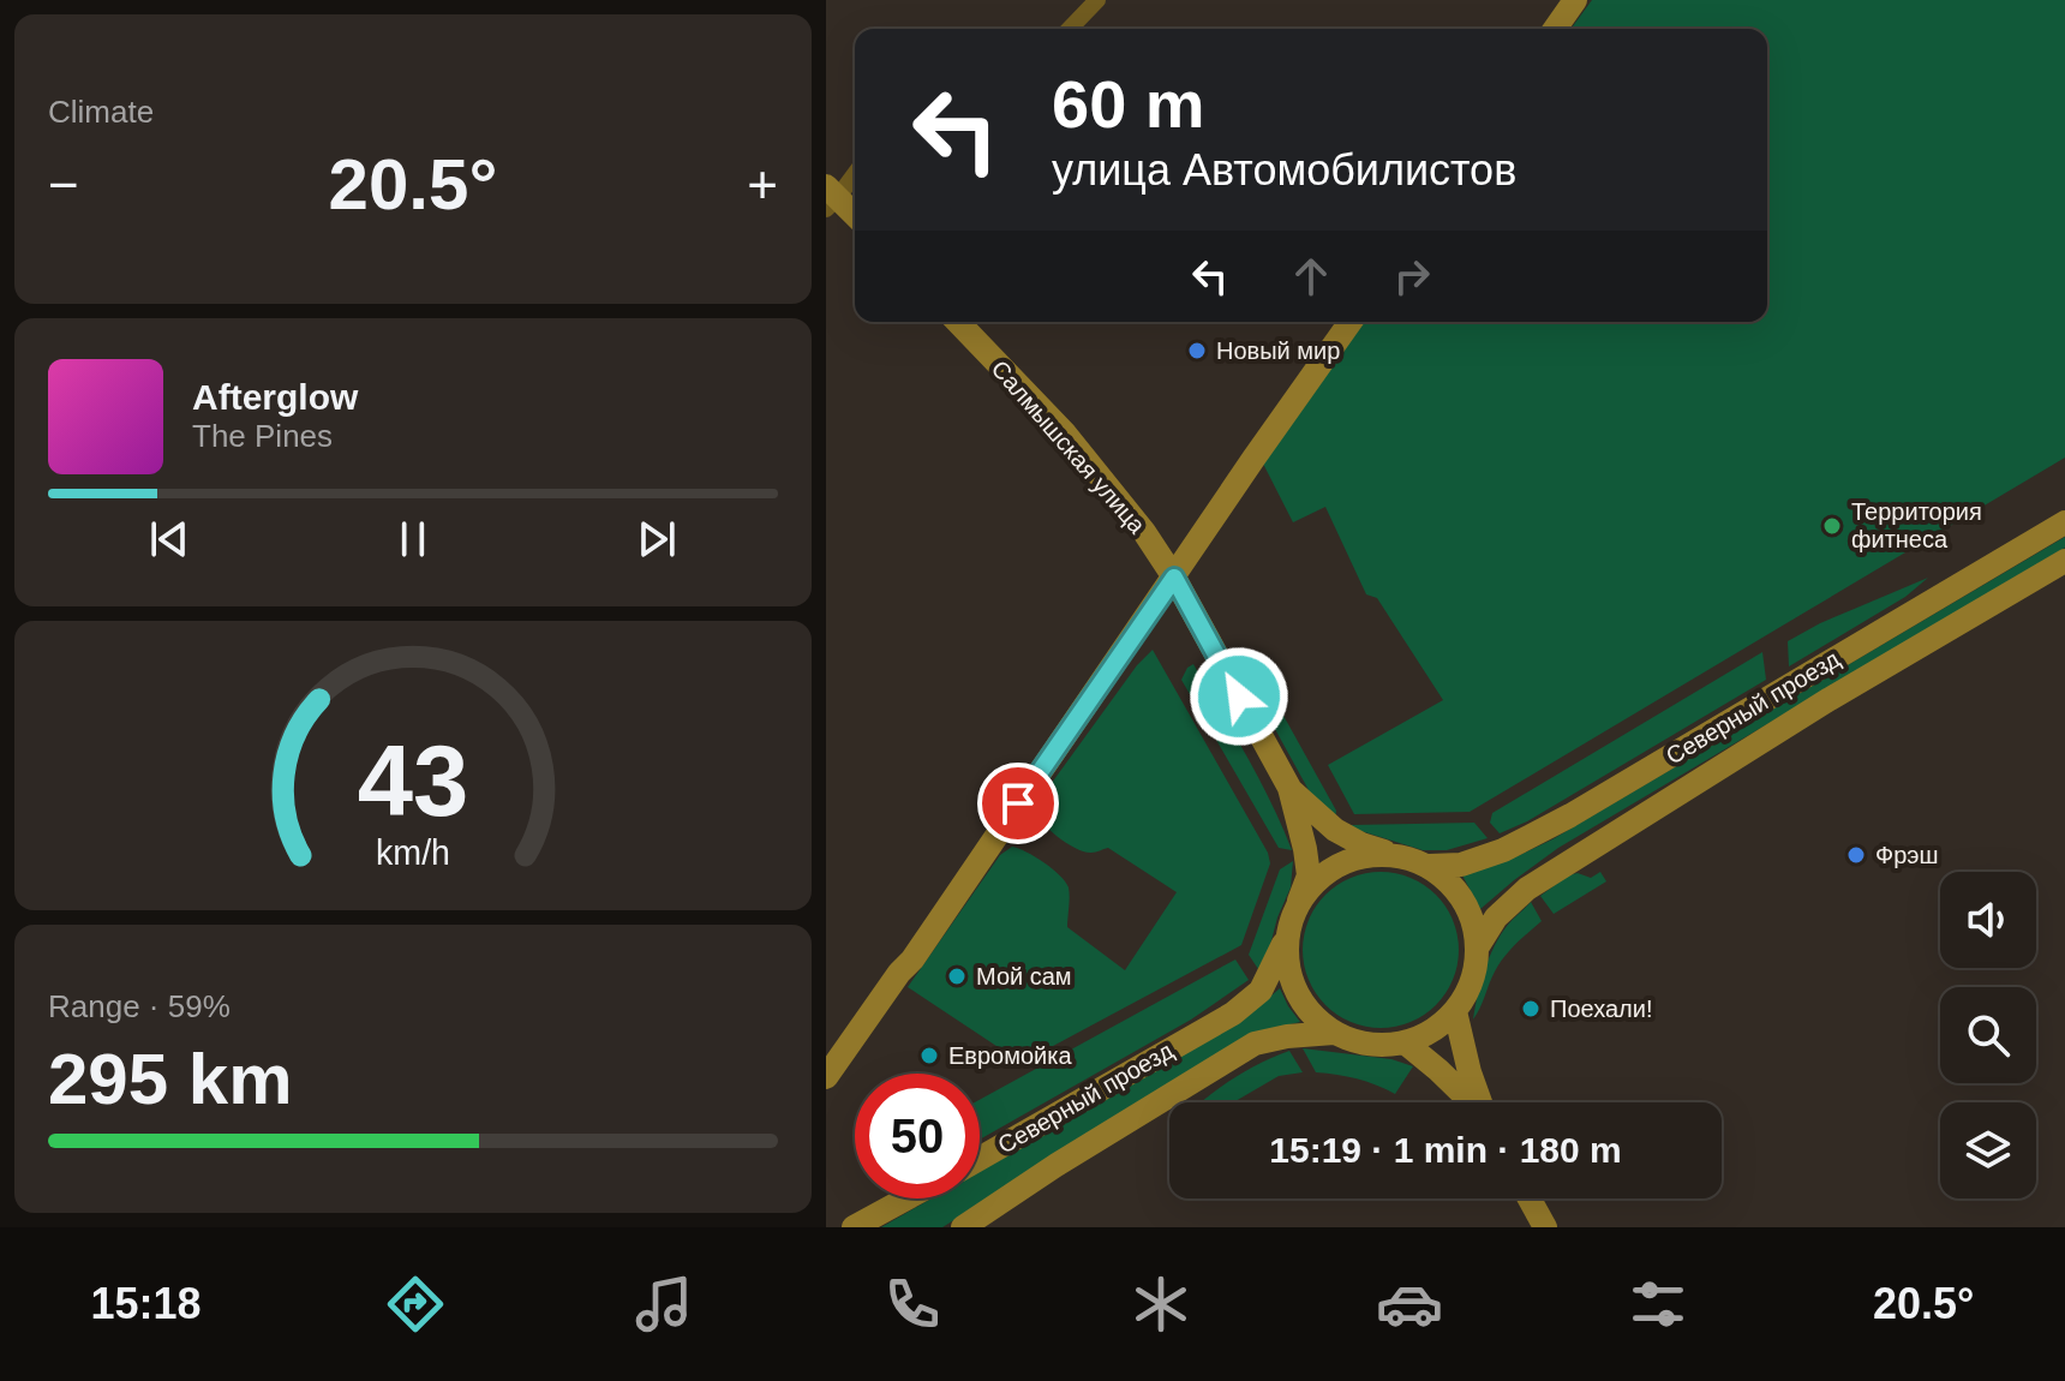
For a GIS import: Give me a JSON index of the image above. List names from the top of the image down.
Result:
{
  "streets": {
    "main road": ["Салмышская улица", "Северный проезд"]
  },
  "places": [
    "Новый мир",
    "Территория фитнеса",
    "Фрэш",
    "Мой сам",
    "Поехали!",
    "Евромойка"
  ],
  "page": {
    "tile": [
      "Climate",
      ["Range · 59%", "295 km"]
    ],
    "turn": ["60 m", "улица Автомобилистов"],
    "heat": ["−", "20.5°", "+"],
    "song": ["Afterglow", "The Pines"],
    "limit": "50",
    "trip": "15:19 · 1 min · 180 m",
    "tabs": ["15:18", "20.5°"],
    "gauge": ["43", "km/h"]
  }
}
